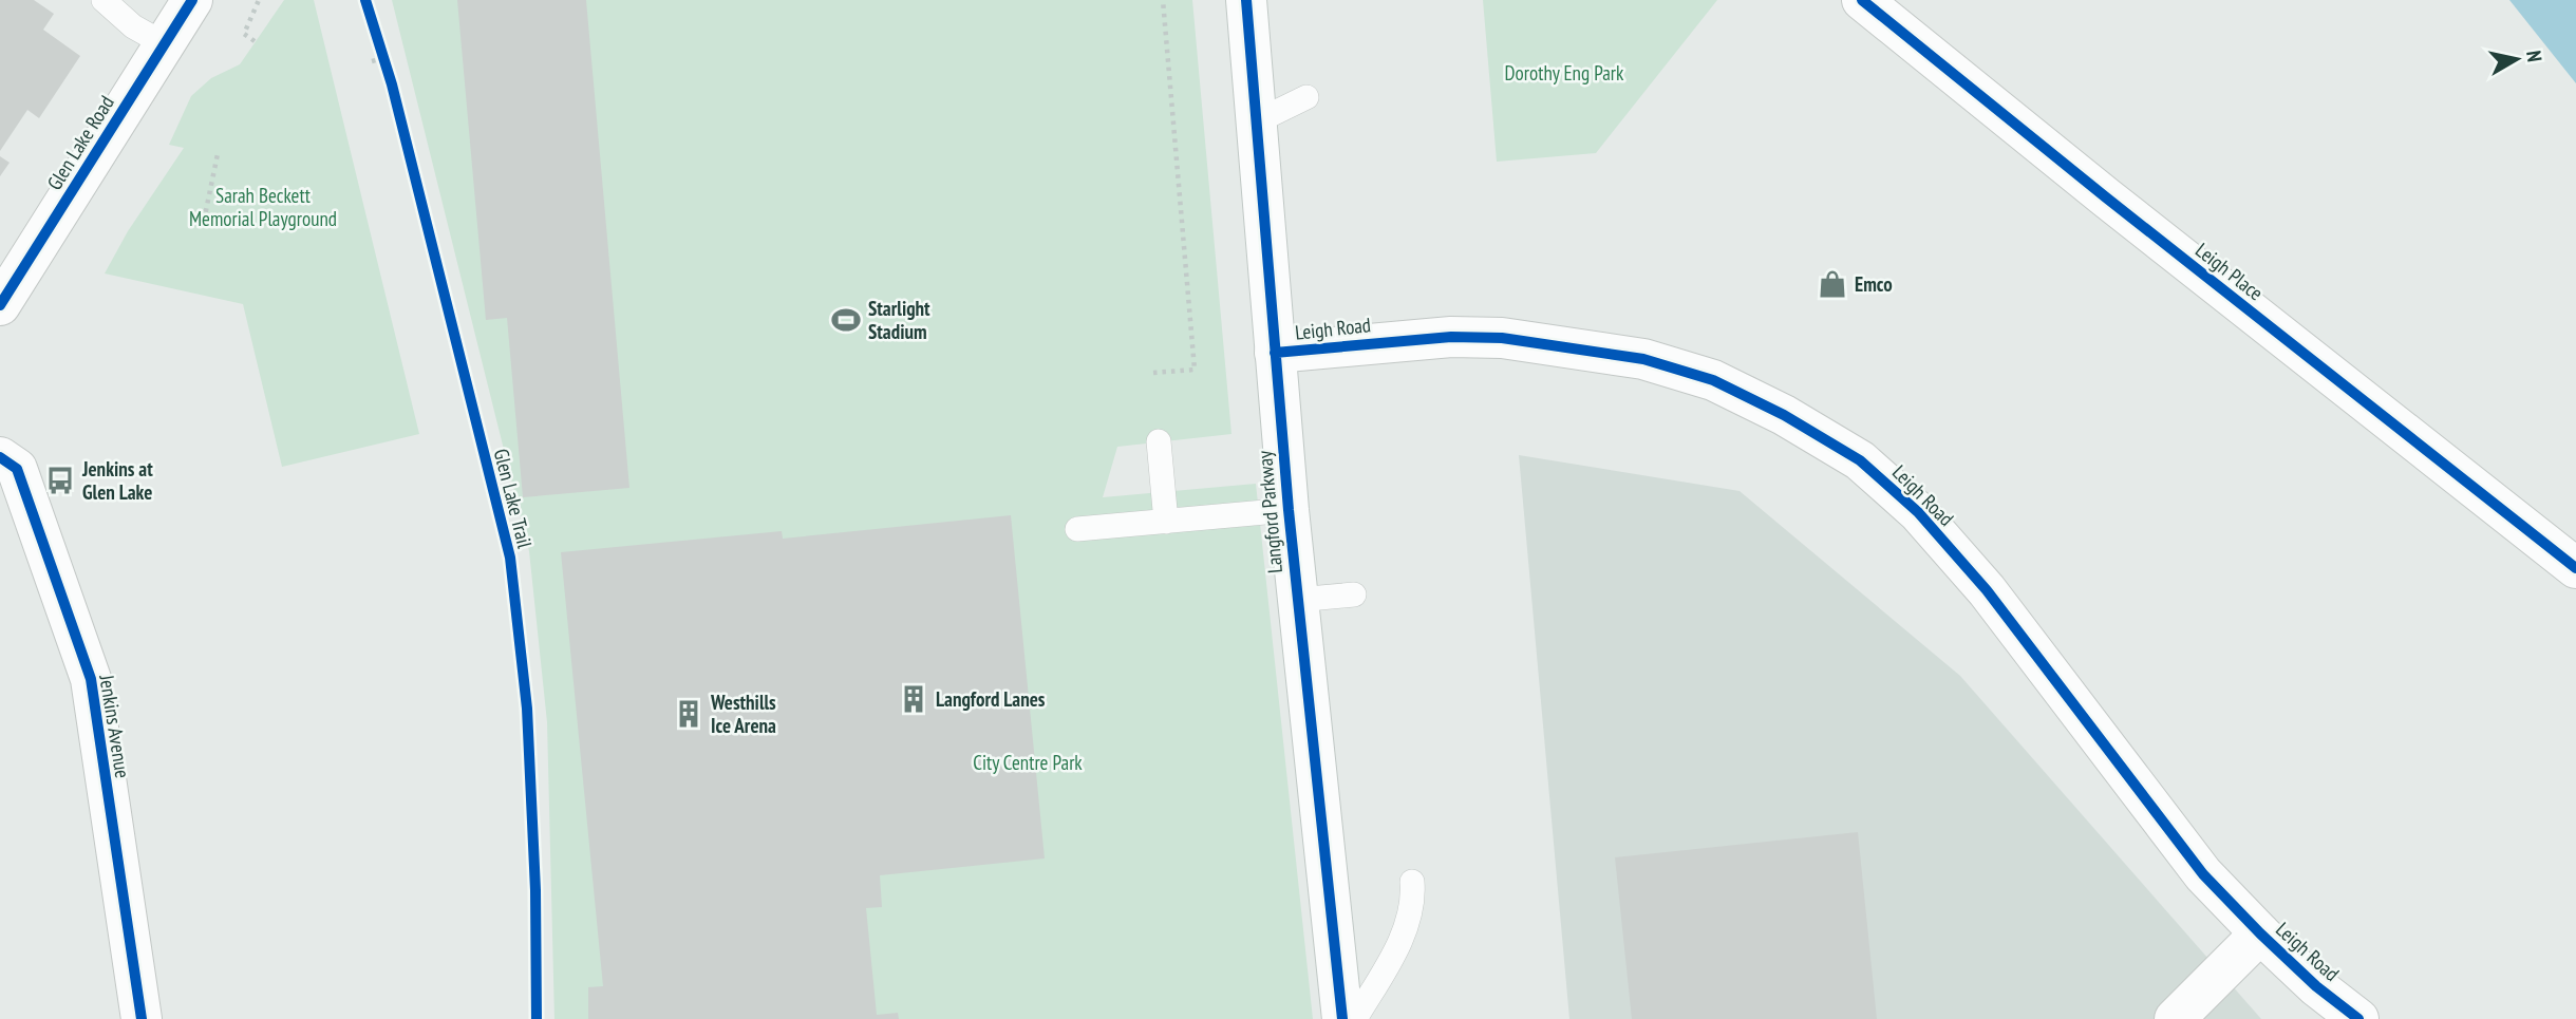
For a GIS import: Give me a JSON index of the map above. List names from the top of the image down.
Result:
{
  "streets": {
    "street": [
      "Glen Lake Road",
      "Leigh Place",
      "Leigh Road",
      "Langford Parkway",
      "Jenkins Avenue"
    ],
    "cycle path": ["Glen Lake Trail"]
  },
  "crossings": [
    ["Leigh Road", "Langford Parkway"]
  ],
  "parks": ["Dorothy Eng Park", "Sarah Beckett Memorial Playground", "City Centre Park"],
  "places": {
    "shop": ["Emco"],
    "sports": ["Starlight Stadium"],
    "bus stop": ["Jenkins at Glen Lake"],
    "building": ["Langford Lanes", "Westhills Ice Arena"]
  },
  "north": "right"
}
